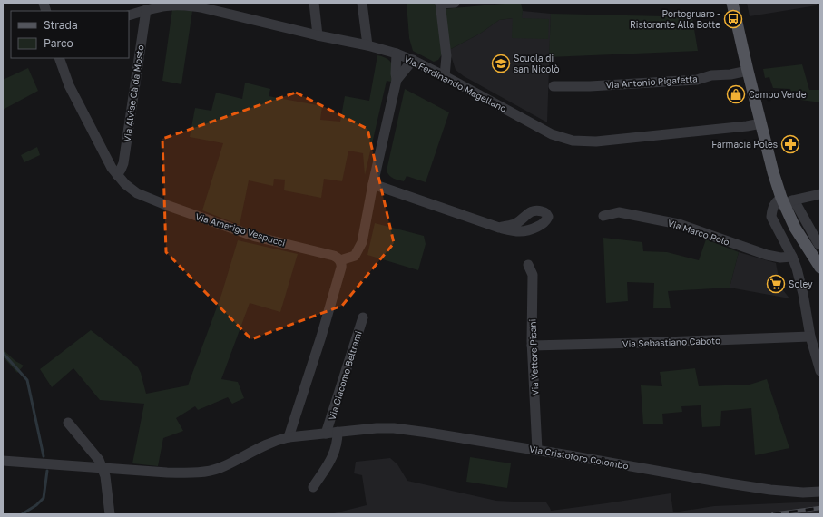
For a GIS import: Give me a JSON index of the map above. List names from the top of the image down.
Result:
{
  "streets": {
    "street": [
      "Via Antonio Pigafetta",
      "Via Ferdinando Magellano",
      "Via Alvise Cà da Mosto",
      "Via Amerigo Vespucci",
      "Via Marco Polo",
      "Via Sebastiano Caboto",
      "Via Vettore Pisani",
      "Via Giacomo Beltrami",
      "Via Cristoforo Colombo"
    ]
  },
  "crossings": [
    ["Via Ferdinando Magellano", "Via Alvise Cà da Mosto"],
    ["Via Alvise Cà da Mosto", "Via Amerigo Vespucci"],
    ["Via Sebastiano Caboto", "Via Vettore Pisani"],
    ["Via Vettore Pisani", "Via Cristoforo Colombo"],
    ["Via Giacomo Beltrami", "Via Cristoforo Colombo"]
  ],
  "places": {
    "bus stop": ["Portogruaro - Ristorante Alla Botte"],
    "school or university": ["Scuola di san Nicolò"],
    "shop": ["Campo Verde"],
    "pharmacy": ["Farmacia Poles"],
    "supermarket": ["Soley"]
  },
  "legend": ["Strada", "Parco"]
}
